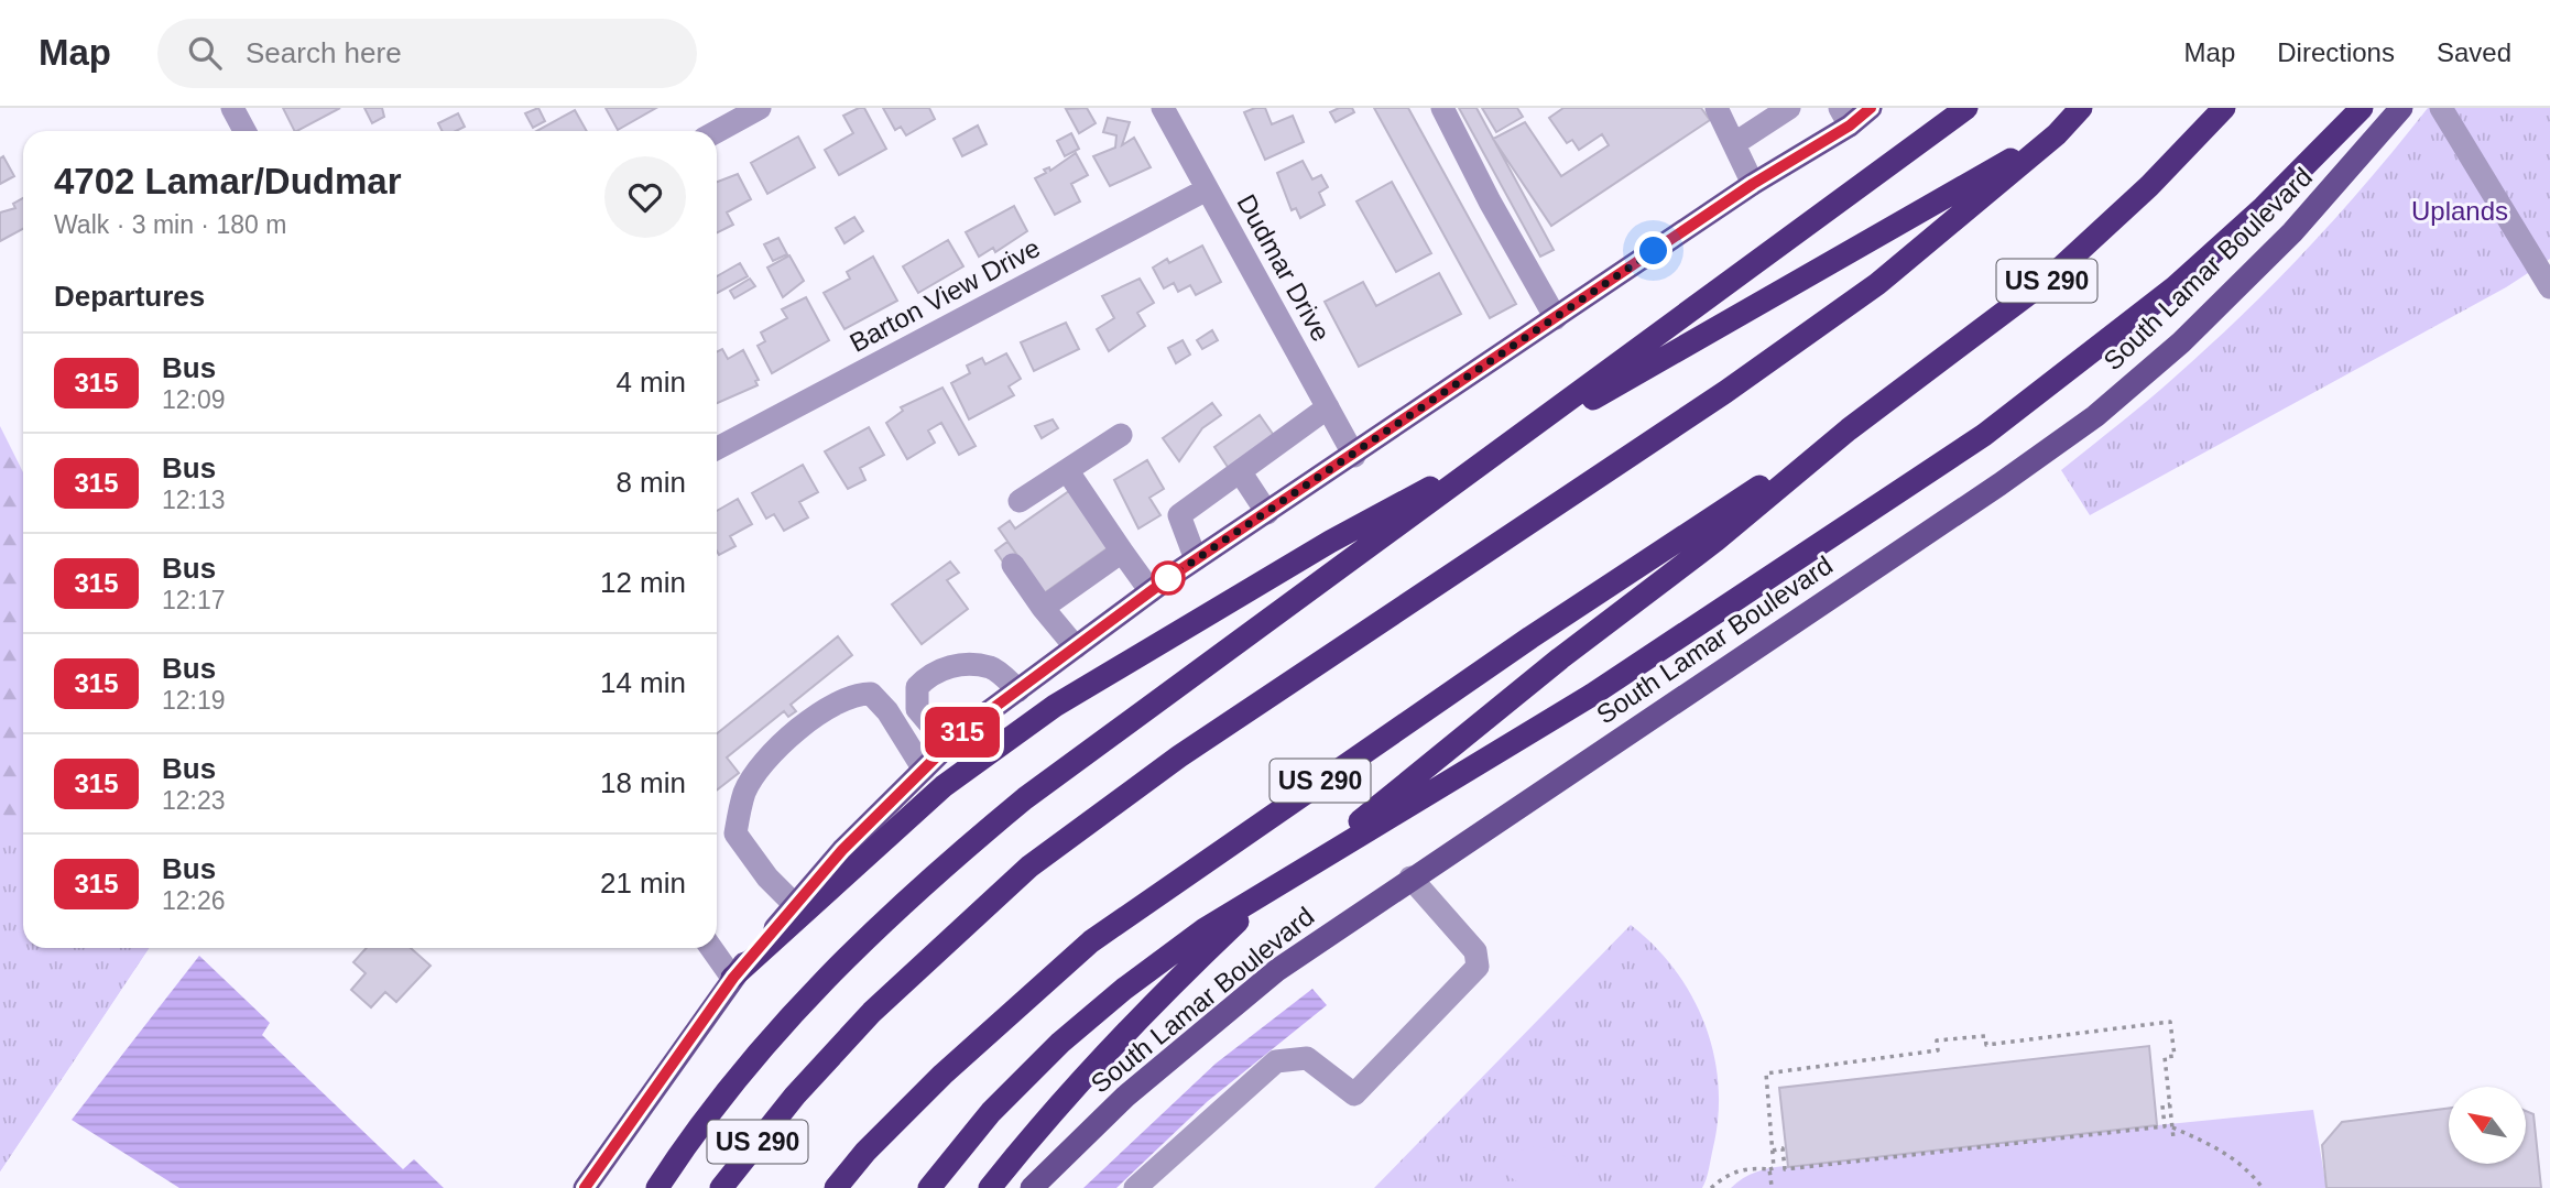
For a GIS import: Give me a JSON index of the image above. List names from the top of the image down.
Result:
{
  "streets": {
    "highway": ["US 290"],
    "main road": ["South Lamar Boulevard"],
    "street": ["Dudmar Drive", "Barton View Drive"]
  },
  "crossings": [
    ["Dudmar Drive", "Barton View Drive"]
  ],
  "parks": ["Uplands"],
  "lines": ["bus line 315"],
  "north": "top left",
  "page": {
    "header": "Map",
    "search": "Search here",
    "nav": ["Map", "Directions", "Saved"],
    "on_map": "315",
    "heading": [
      ["4702 Lamar/Dudmar", "Walk · 3 min · 180 m"],
      "Departures"
    ],
    "list": [
      {
        "mark": "315",
        "name": "Bus",
        "note": "12:09",
        "value": "4 min"
      },
      {
        "mark": "315",
        "name": "Bus",
        "note": "12:13",
        "value": "8 min"
      },
      {
        "mark": "315",
        "name": "Bus",
        "note": "12:17",
        "value": "12 min"
      },
      {
        "mark": "315",
        "name": "Bus",
        "note": "12:19",
        "value": "14 min"
      },
      {
        "mark": "315",
        "name": "Bus",
        "note": "12:23",
        "value": "18 min"
      },
      {
        "mark": "315",
        "name": "Bus",
        "note": "12:26",
        "value": "21 min"
      }
    ]
  }
}
